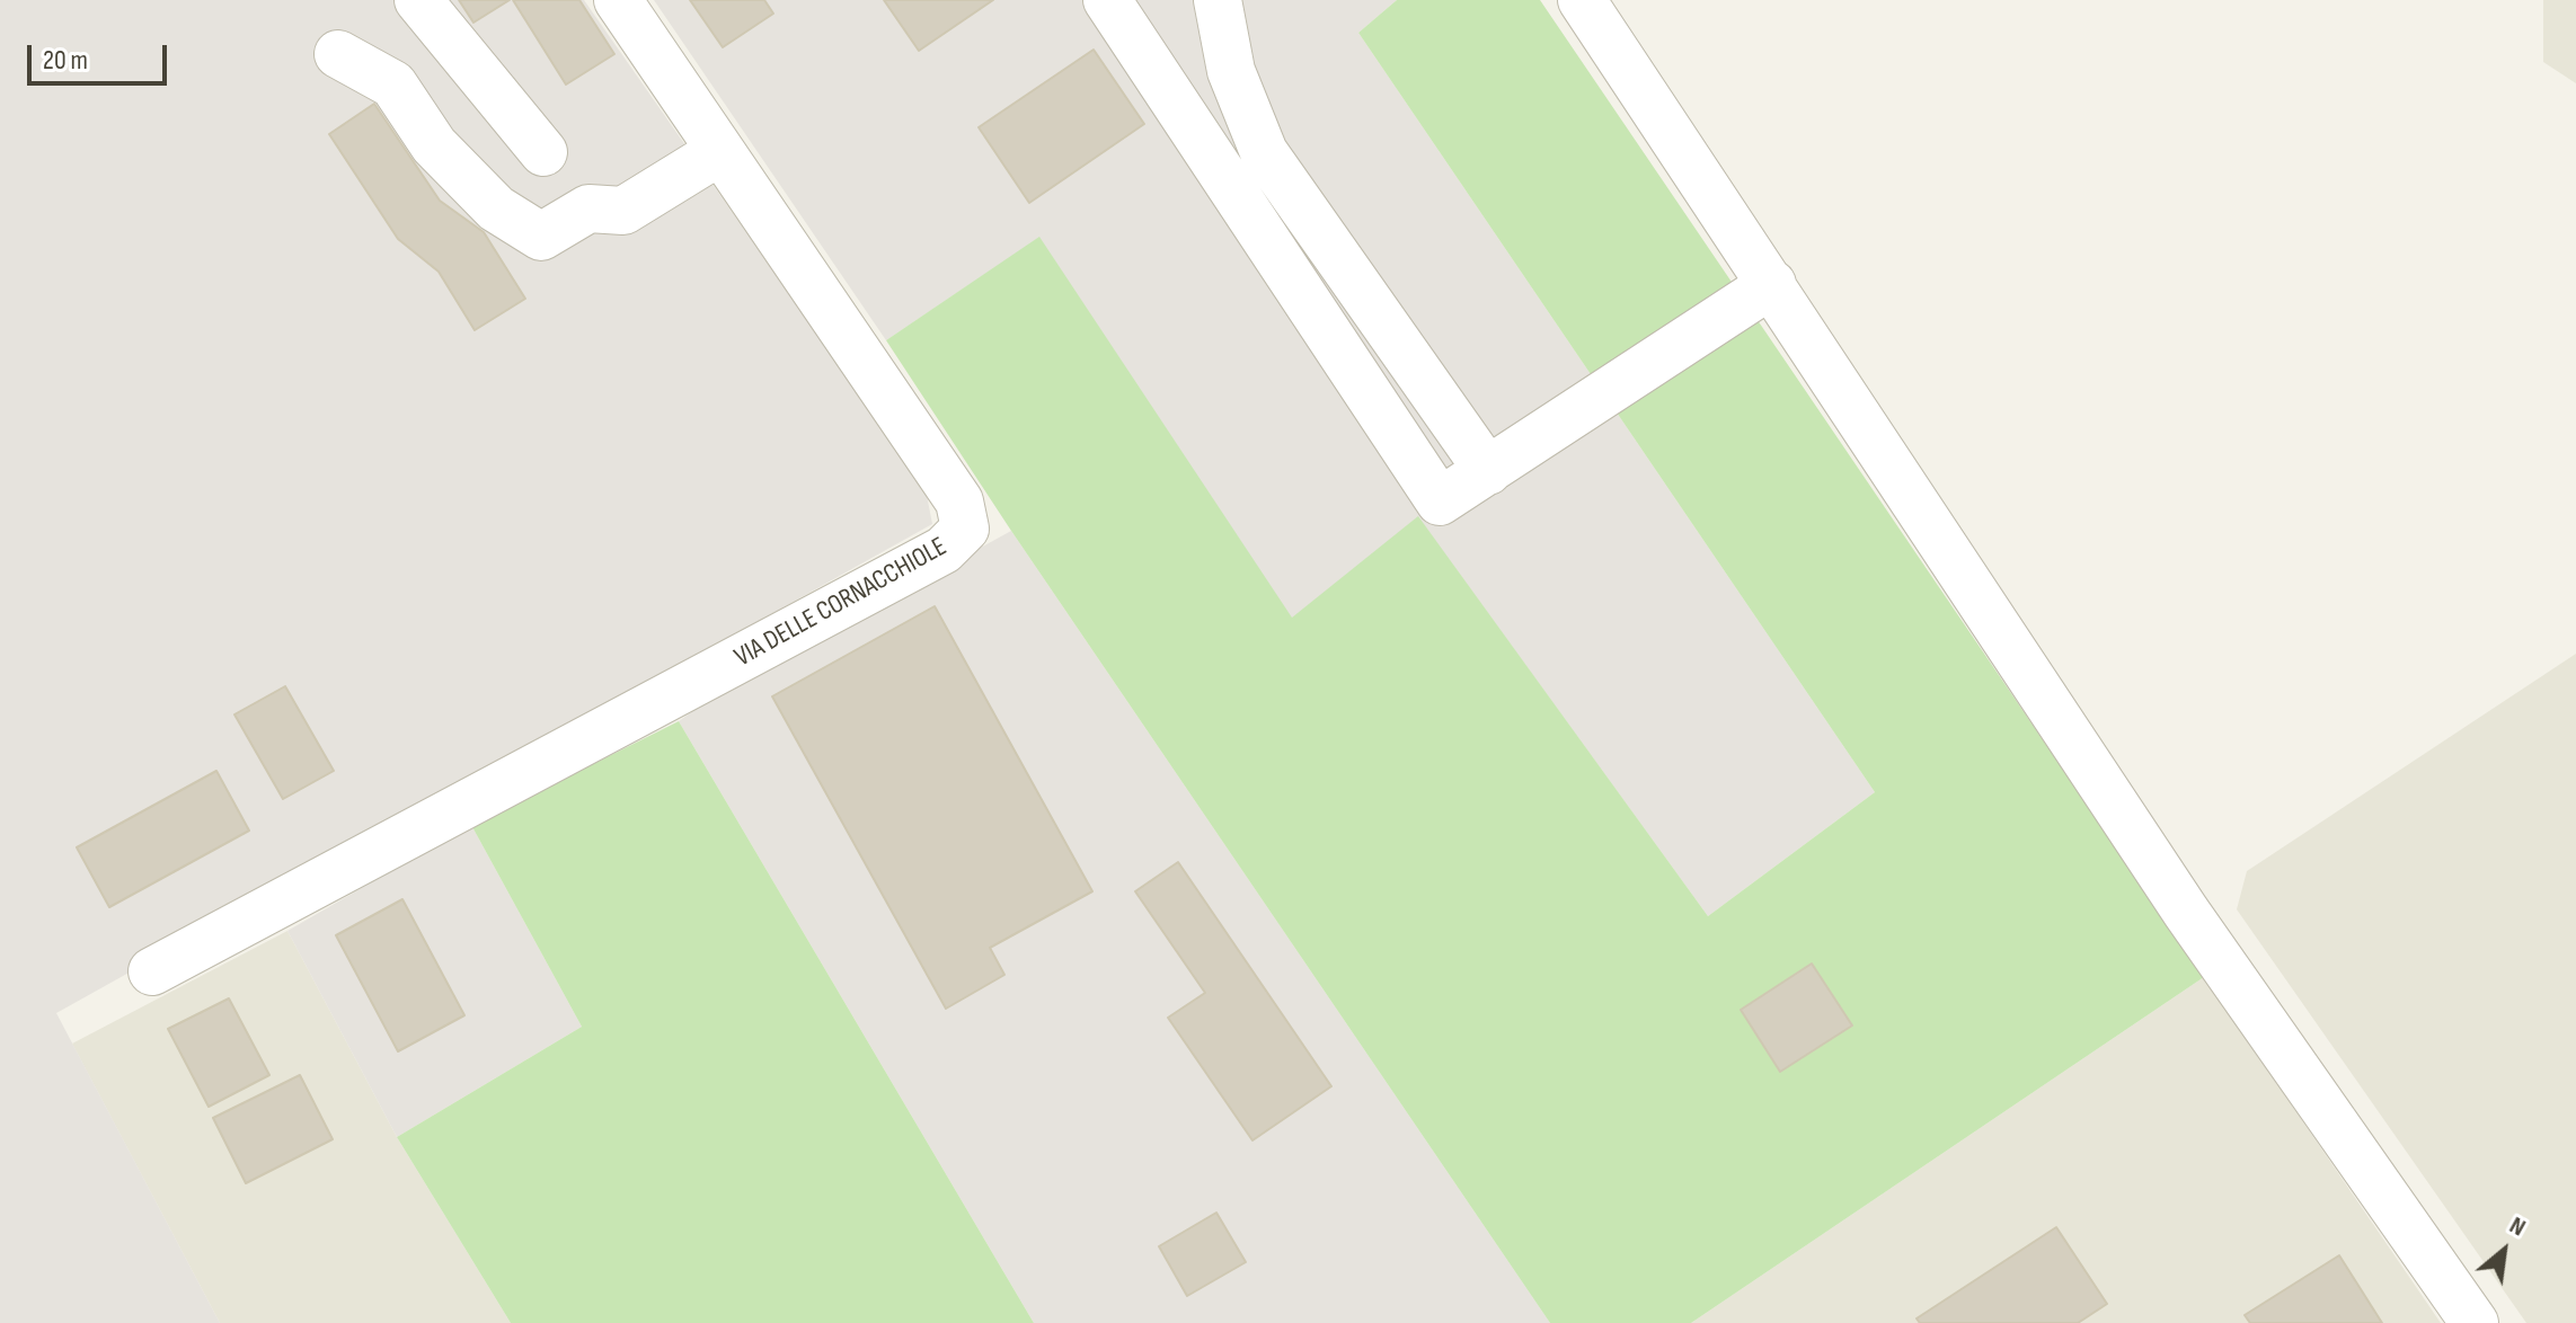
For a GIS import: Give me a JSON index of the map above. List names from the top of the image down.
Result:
{
  "streets": {
    "street": ["VIA DELLE CORNACCHIOLE"]
  },
  "scale_bar": "20 m",
  "north": "top right"
}
